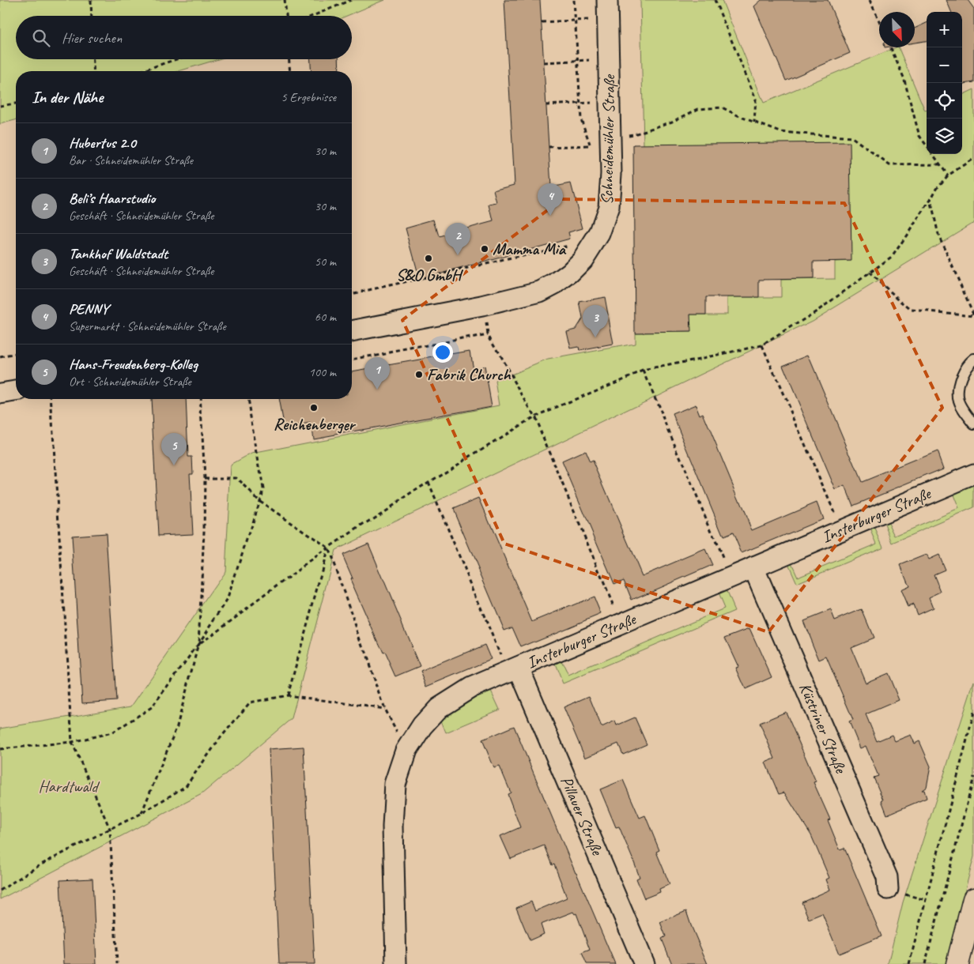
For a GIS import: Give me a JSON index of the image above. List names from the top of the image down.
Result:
{
  "streets": {
    "street": [
      "Schneidemühler Straße",
      "Insterburger Straße",
      "Küstriner Straße",
      "Pillauer Straße"
    ]
  },
  "crossings": [
    ["Insterburger Straße", "Küstriner Straße"],
    ["Insterburger Straße", "Pillauer Straße"]
  ],
  "parks": ["Hardtwald"],
  "places": [
    "Mamma Mia",
    "S&O GmbH",
    "Fabrik Church",
    "Reichenberger"
  ],
  "north": "bottom right",
  "page": {
    "map_buttons": ["+", "−"],
    "search": "Hier suchen",
    "heading": ["In der Nähe", "5 Ergebnisse"],
    "list": [
      {
        "mark": "1",
        "name": "Hubertus 2.0",
        "note": "Bar · Schneidemühler Straße",
        "value": "30 m"
      },
      {
        "mark": "2",
        "name": "Beli’s Haarstudio",
        "note": "Geschäft · Schneidemühler Straße",
        "value": "30 m"
      },
      {
        "mark": "3",
        "name": "Tankhof Waldstadt",
        "note": "Geschäft · Schneidemühler Straße",
        "value": "50 m"
      },
      {
        "mark": "4",
        "name": "PENNY",
        "note": "Supermarkt · Schneidemühler Straße",
        "value": "60 m"
      },
      {
        "mark": "5",
        "name": "Hans-Freudenberg-Kolleg",
        "note": "Ort · Schneidemühler Straße",
        "value": "100 m"
      }
    ],
    "pins": [
      "4",
      "2",
      "3",
      "1",
      "5"
    ]
  }
}
